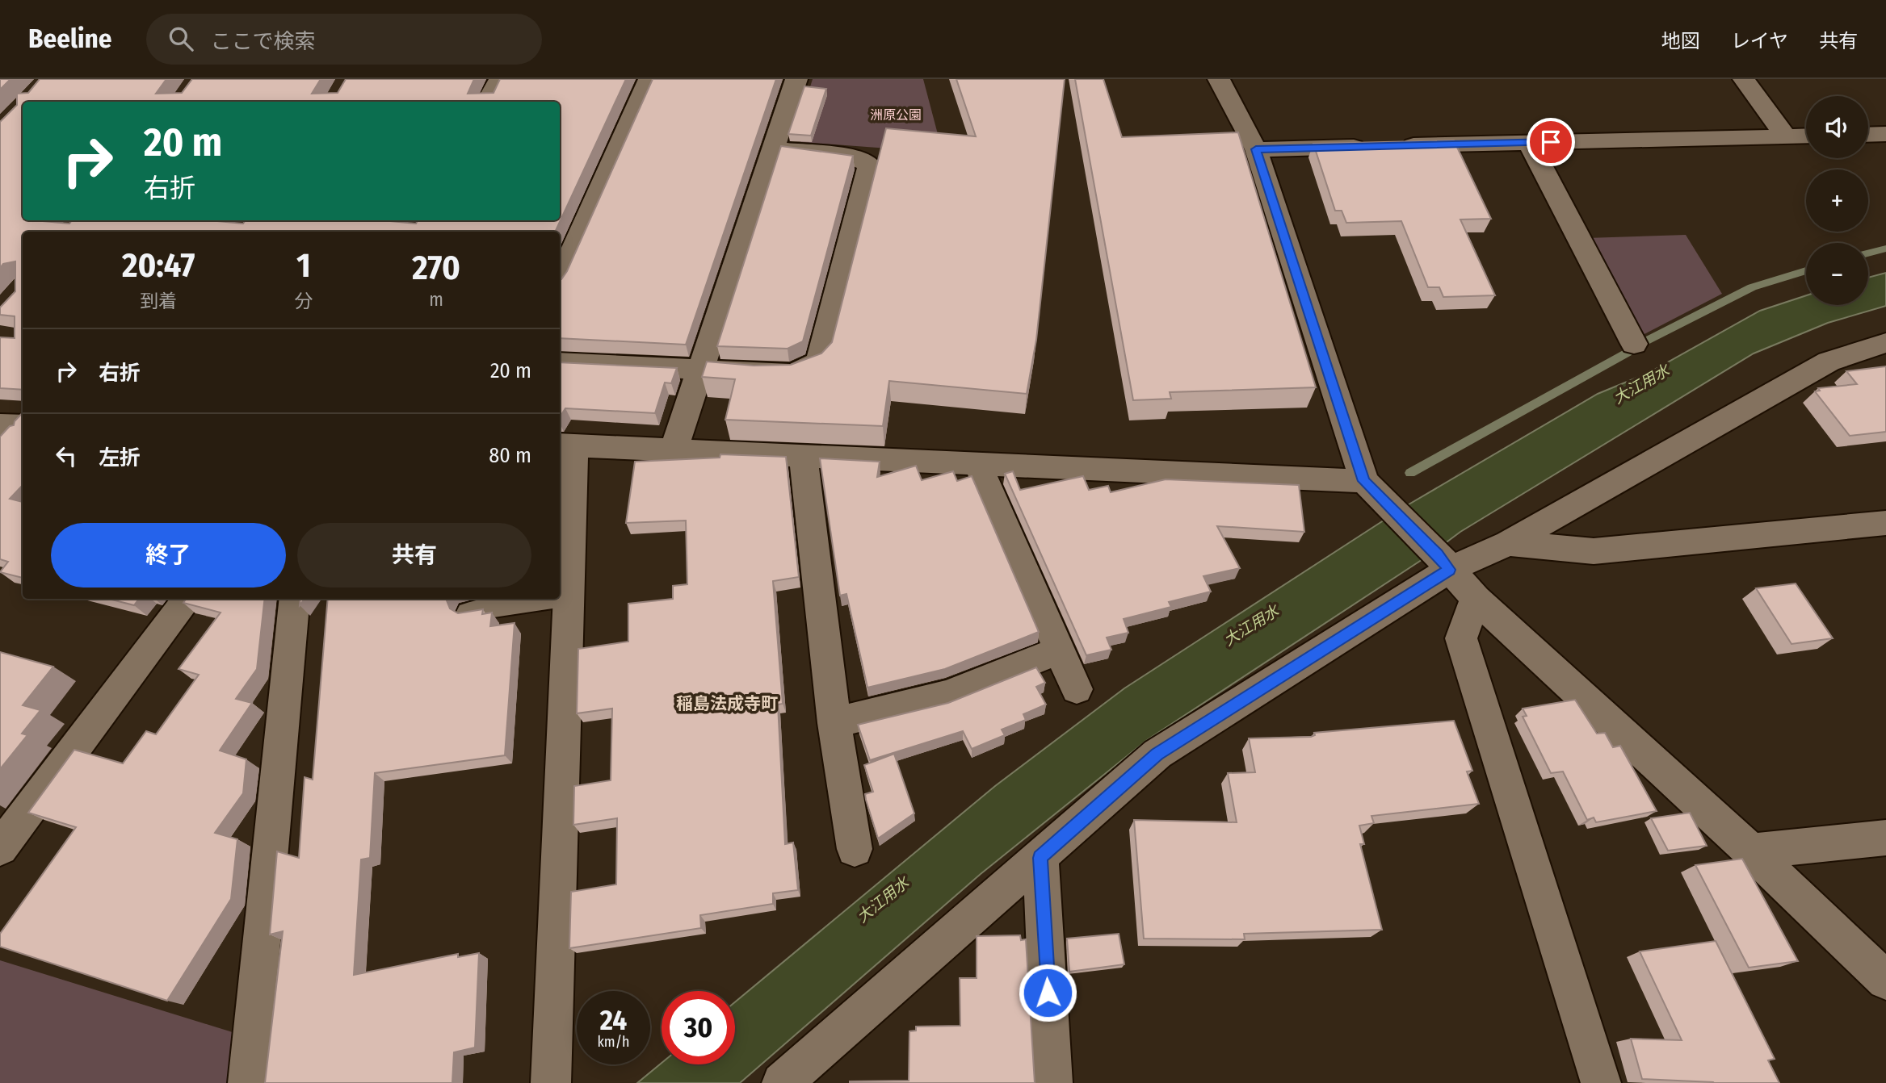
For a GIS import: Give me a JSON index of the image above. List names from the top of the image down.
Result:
{
  "districts": ["稲島法成寺町"],
  "water": ["大江用水"],
  "parks": ["洲原公園"],
  "page": {
    "header": "Beeline",
    "search": "ここで検索",
    "nav": ["地図", "レイヤ", "共有"],
    "map_buttons": ["+", "−"],
    "turn": ["20 m", "右折"],
    "eta": [
      "20:47",
      "到着",
      "1",
      "分",
      "270",
      "m"
    ],
    "list": [
      {
        "name": "右折",
        "value": "20 m"
      },
      {
        "name": "左折",
        "value": "80 m"
      }
    ],
    "buttons": ["終了", "共有"],
    "speed": "24 km/h",
    "limit": "30"
  }
}
